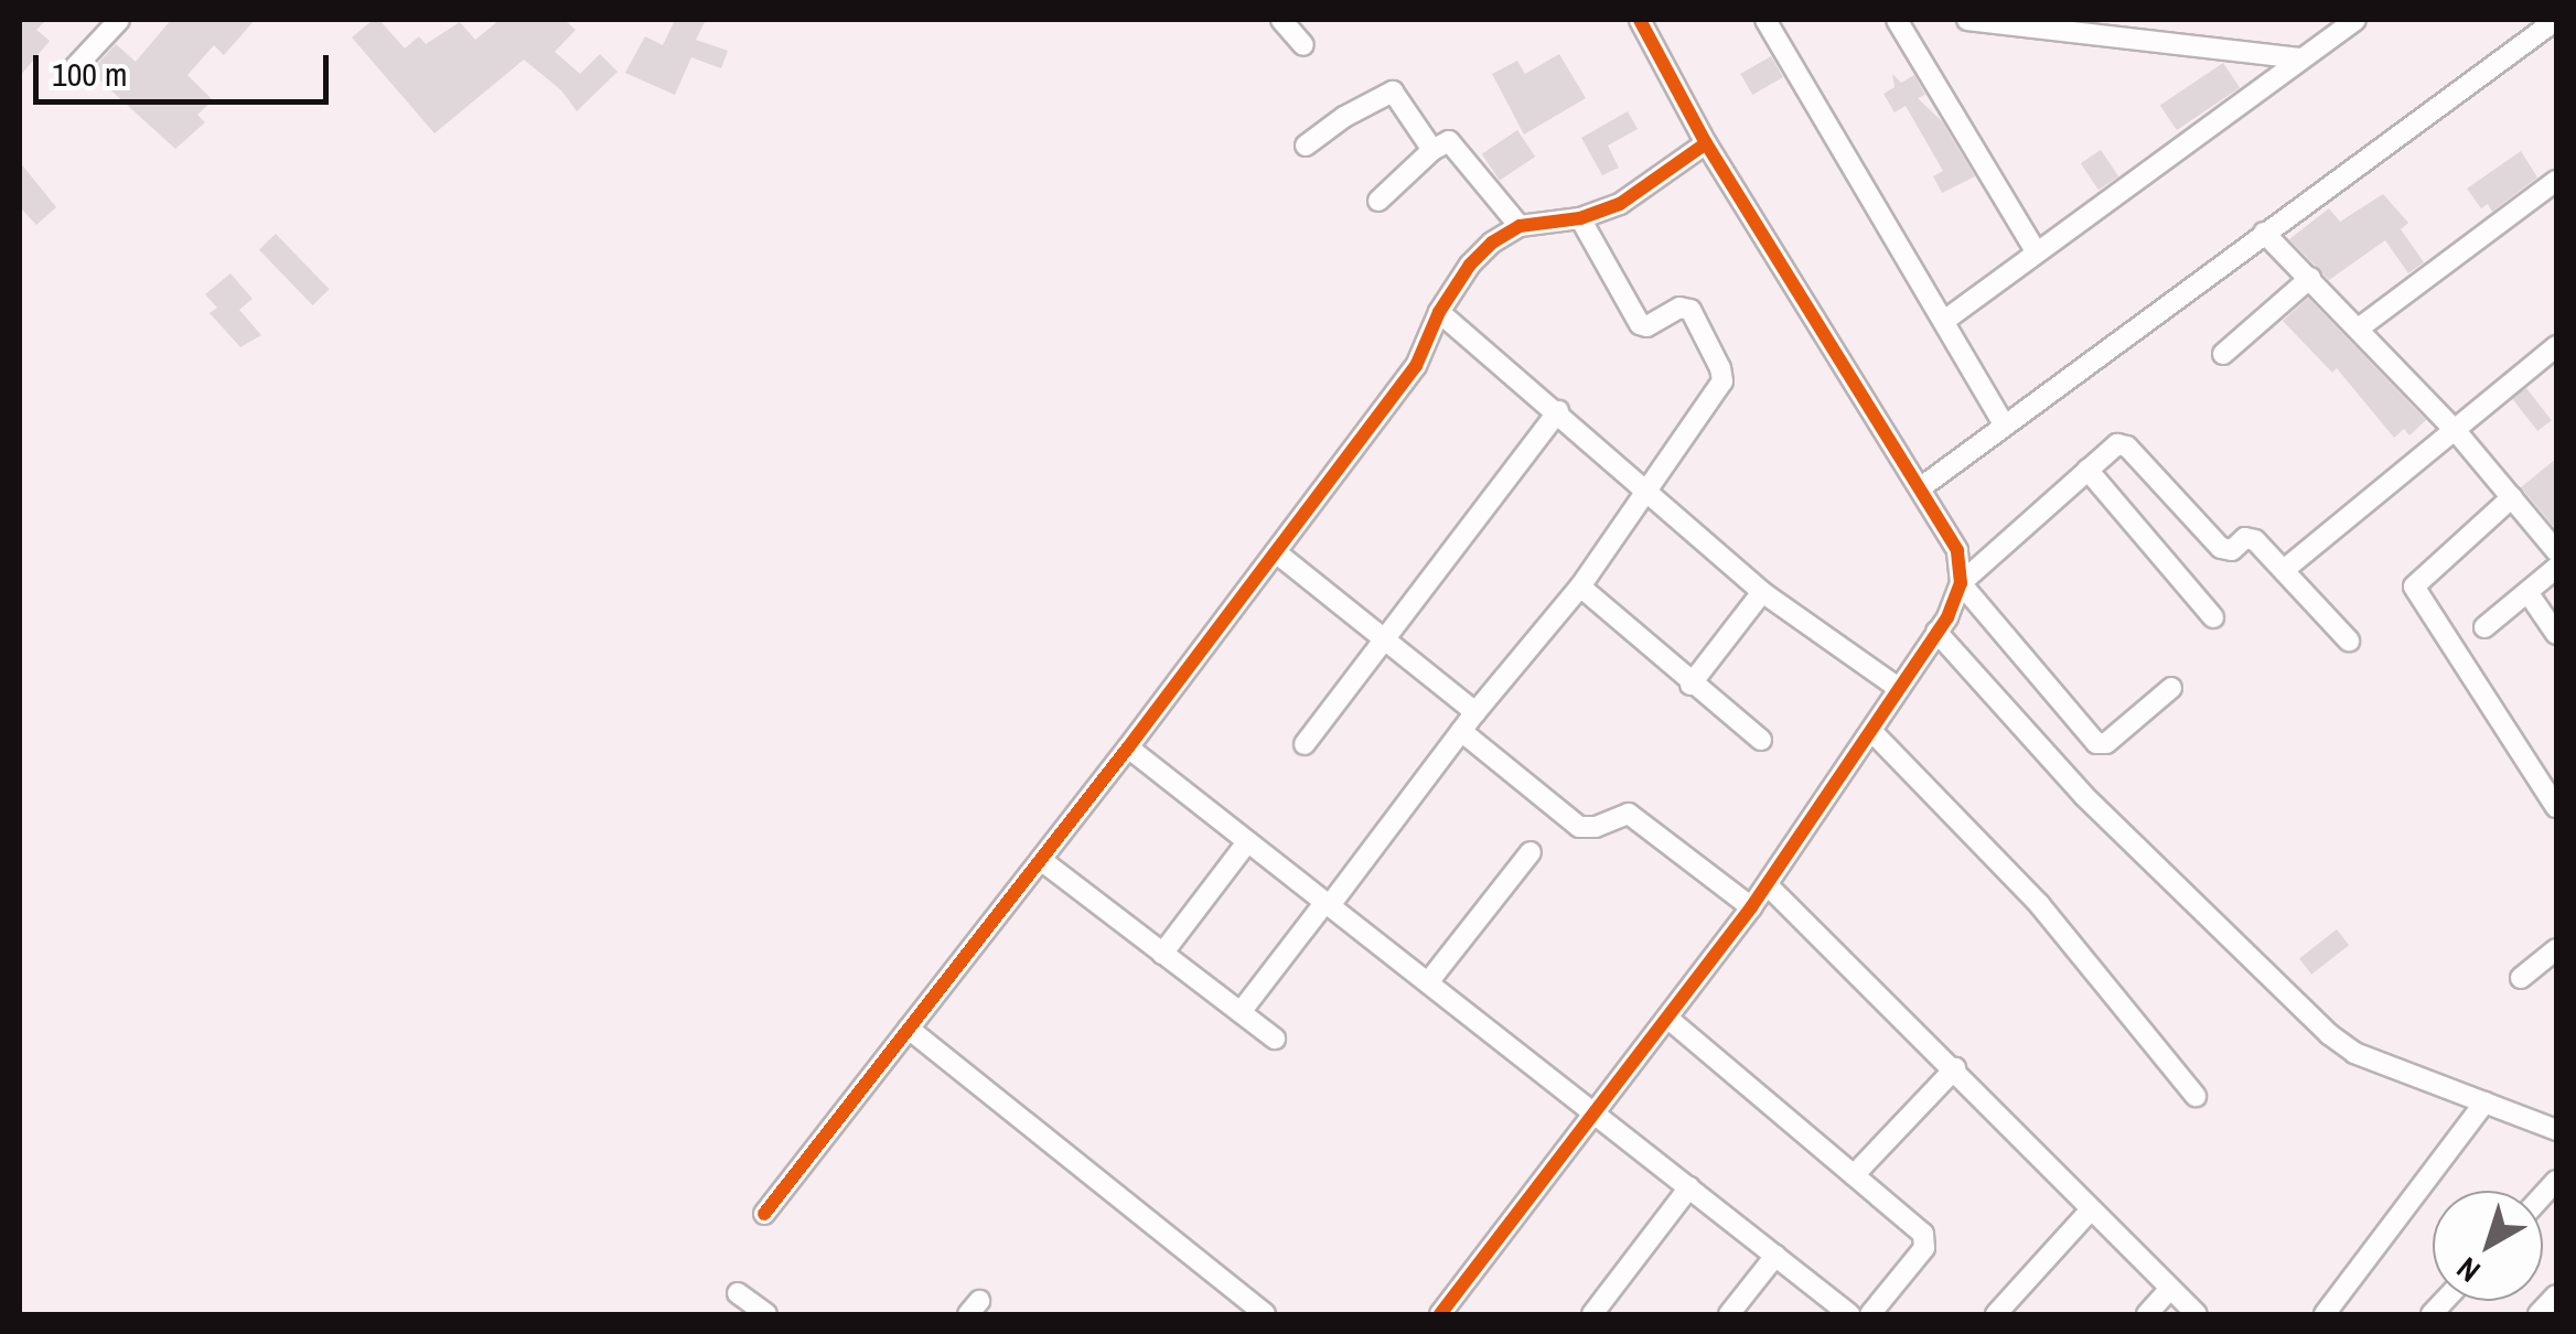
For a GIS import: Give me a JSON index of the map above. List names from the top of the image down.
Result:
{
  "scale_bar": "100 m",
  "north": "bottom left"
}
